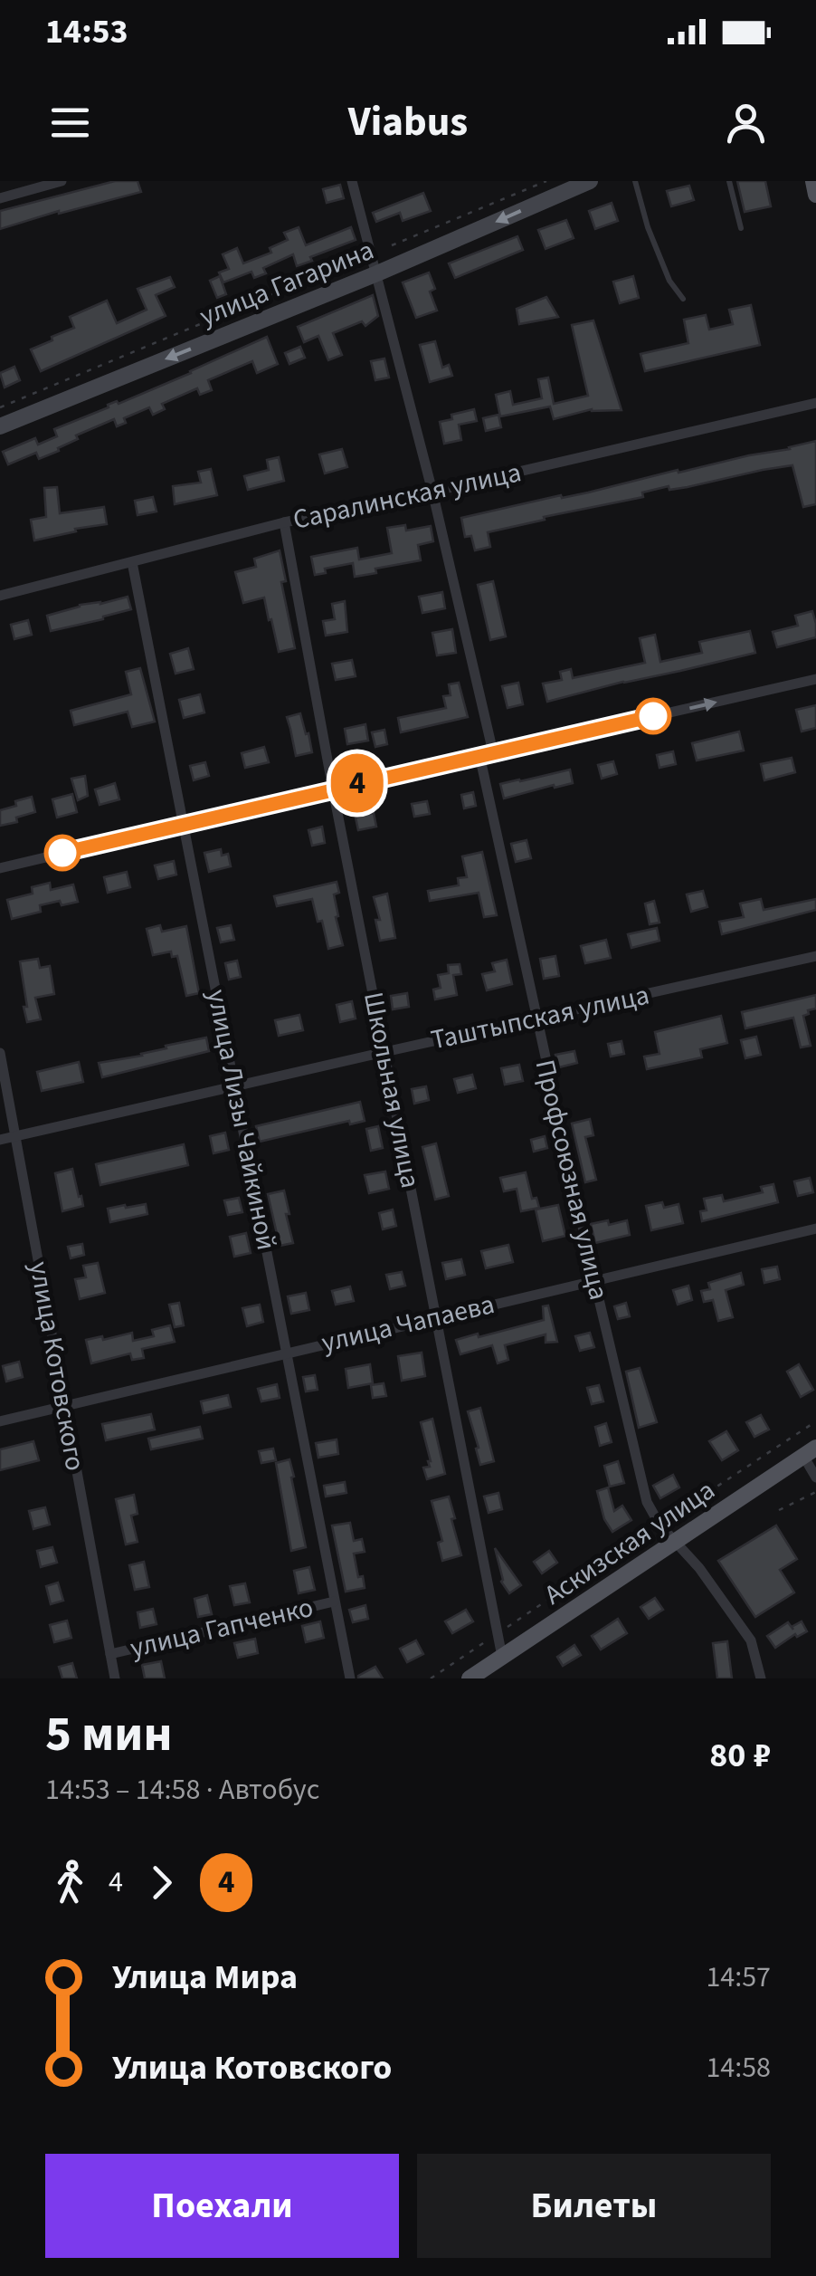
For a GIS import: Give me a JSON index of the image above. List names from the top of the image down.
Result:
{
  "streets": {
    "main road": ["Аскизская улица"],
    "street": [
      "улица Гагарина",
      "Саралинская улица",
      "Таштыпская улица",
      "Школьная улица",
      "улица Лизы Чайкиной",
      "Профсоюзная улица",
      "улица Чапаева",
      "улица Котовского",
      "улица Гапченко"
    ]
  },
  "crossings": [
    ["Саралинская улица", "Школьная улица"],
    ["Саралинская улица", "улица Лизы Чайкиной"],
    ["Таштыпская улица", "Школьная улица"],
    ["Таштыпская улица", "улица Лизы Чайкиной"],
    ["Таштыпская улица", "Профсоюзная улица"],
    ["Таштыпская улица", "улица Котовского"],
    ["Школьная улица", "улица Чапаева"],
    ["Школьная улица", "Аскизская улица"],
    ["улица Лизы Чайкиной", "улица Чапаева"],
    ["улица Лизы Чайкиной", "улица Гапченко"],
    ["Профсоюзная улица", "улица Чапаева"],
    ["Профсоюзная улица", "Аскизская улица"],
    ["улица Чапаева", "улица Котовского"],
    ["улица Котовского", "улица Гапченко"]
  ],
  "one_way": ["улица Гагарина"],
  "lines": ["bus line 4"],
  "page": {
    "status": "14:53",
    "header": "Viabus",
    "on_map": "4",
    "heading": ["5 мин", "14:53 – 14:58 · Автобус", "80 ₽"],
    "legs": ["4", "4"],
    "list": [
      {
        "name": "Улица Мира",
        "value": "14:57"
      },
      {
        "name": "Улица Котовского",
        "value": "14:58"
      }
    ],
    "buttons": ["Поехали", "Билеты"]
  }
}
